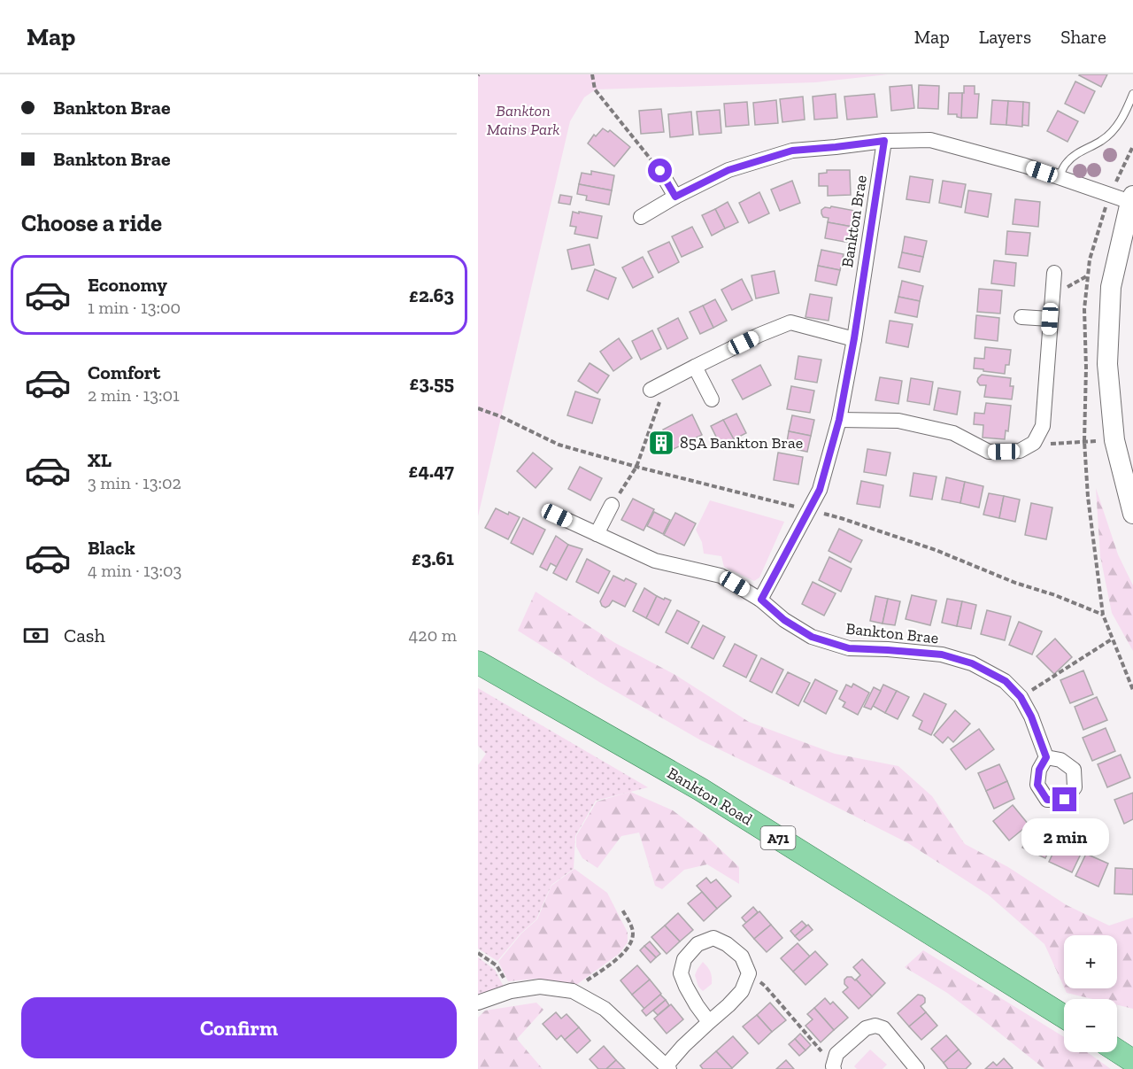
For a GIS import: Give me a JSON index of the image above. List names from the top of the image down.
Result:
{
  "streets": {
    "main road": ["Bankton Road", "A71"],
    "street": ["Bankton Brae"]
  },
  "parks": ["Bankton Mains Park"],
  "places": {
    "building": ["85A Bankton Brae"]
  },
  "page": {
    "header": "Map",
    "nav": ["Map", "Layers", "Share"],
    "banner": ["Bankton Brae", "Bankton Brae"],
    "heading": "Choose a ride",
    "list": [
      {
        "name": "Economy",
        "note": "1 min · 13:00",
        "value": "£2.63"
      },
      {
        "name": "Comfort",
        "note": "2 min · 13:01",
        "value": "£3.55"
      },
      {
        "name": "XL",
        "note": "3 min · 13:02",
        "value": "£4.47"
      },
      {
        "name": "Black",
        "note": "4 min · 13:03",
        "value": "£3.61"
      }
    ],
    "pay": ["Cash", "420 m"],
    "bubble": "2 min",
    "map_buttons": ["+", "−"],
    "buttons": "Confirm"
  }
}
